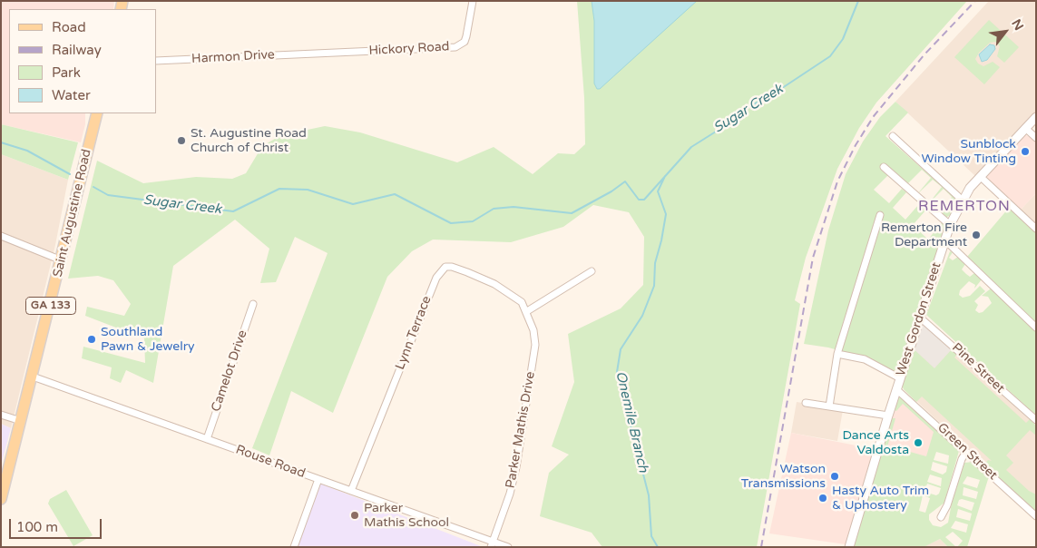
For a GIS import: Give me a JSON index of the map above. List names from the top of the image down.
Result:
{
  "streets": {
    "main road": ["Saint Augustine Road", "GA 133"],
    "street": [
      "Hickory Road",
      "Harmon Drive",
      "West Gordon Street",
      "Lynn Terrace",
      "Pine Street",
      "Camelot Drive",
      "Parker Mathis Drive",
      "Green Street",
      "Rouse Road"
    ]
  },
  "crossings": [
    ["Hickory Road", "Harmon Drive"],
    ["Saint Augustine Road", "Rouse Road"],
    ["West Gordon Street", "Pine Street"],
    ["West Gordon Street", "Green Street"],
    ["Lynn Terrace", "Parker Mathis Drive"],
    ["Lynn Terrace", "Rouse Road"],
    ["Camelot Drive", "Rouse Road"],
    ["Parker Mathis Drive", "Rouse Road"]
  ],
  "districts": ["REMERTON"],
  "water": ["Sugar Creek", "Onemile Branch"],
  "places": [
    "St. Augustine Road Church of Christ",
    "Sunblock Window Tinting",
    "Remerton Fire Department",
    "Southland Pawn & Jewelry",
    "Dance Arts Valdosta",
    "Watson Transmissions",
    "Hasty Auto Trim & Uphostery",
    "Parker Mathis School"
  ],
  "legend": [
    "Road",
    "Railway",
    "Park",
    "Water"
  ],
  "scale_bar": "100 m",
  "north": "top right"
}
